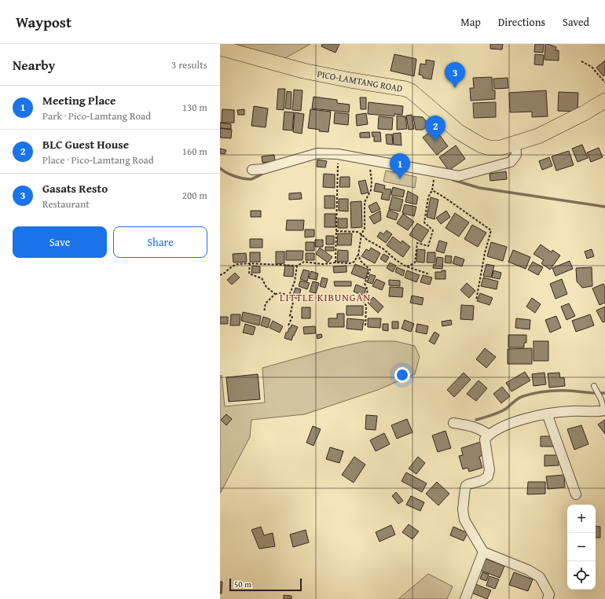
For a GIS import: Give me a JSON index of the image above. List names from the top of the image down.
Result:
{
  "streets": {
    "main road": ["PICO-LAMTANG ROAD"]
  },
  "districts": ["LITTLE KIBUNGAN"],
  "scale_bar": "50 m",
  "page": {
    "header": "Waypost",
    "nav": ["Map", "Directions", "Saved"],
    "heading": ["Nearby", "3 results"],
    "pins": ["3", "2", "1"],
    "list": [
      {
        "mark": "1",
        "name": "Meeting Place",
        "note": "Park · Pico-Lamtang Road",
        "value": "130 m"
      },
      {
        "mark": "2",
        "name": "BLC Guest House",
        "note": "Place · Pico-Lamtang Road",
        "value": "160 m"
      },
      {
        "mark": "3",
        "name": "Gasats Resto",
        "note": "Restaurant",
        "value": "200 m"
      }
    ],
    "buttons": ["Save", "Share"],
    "map_buttons": ["+", "−"],
    "scale": "50 m"
  }
}
